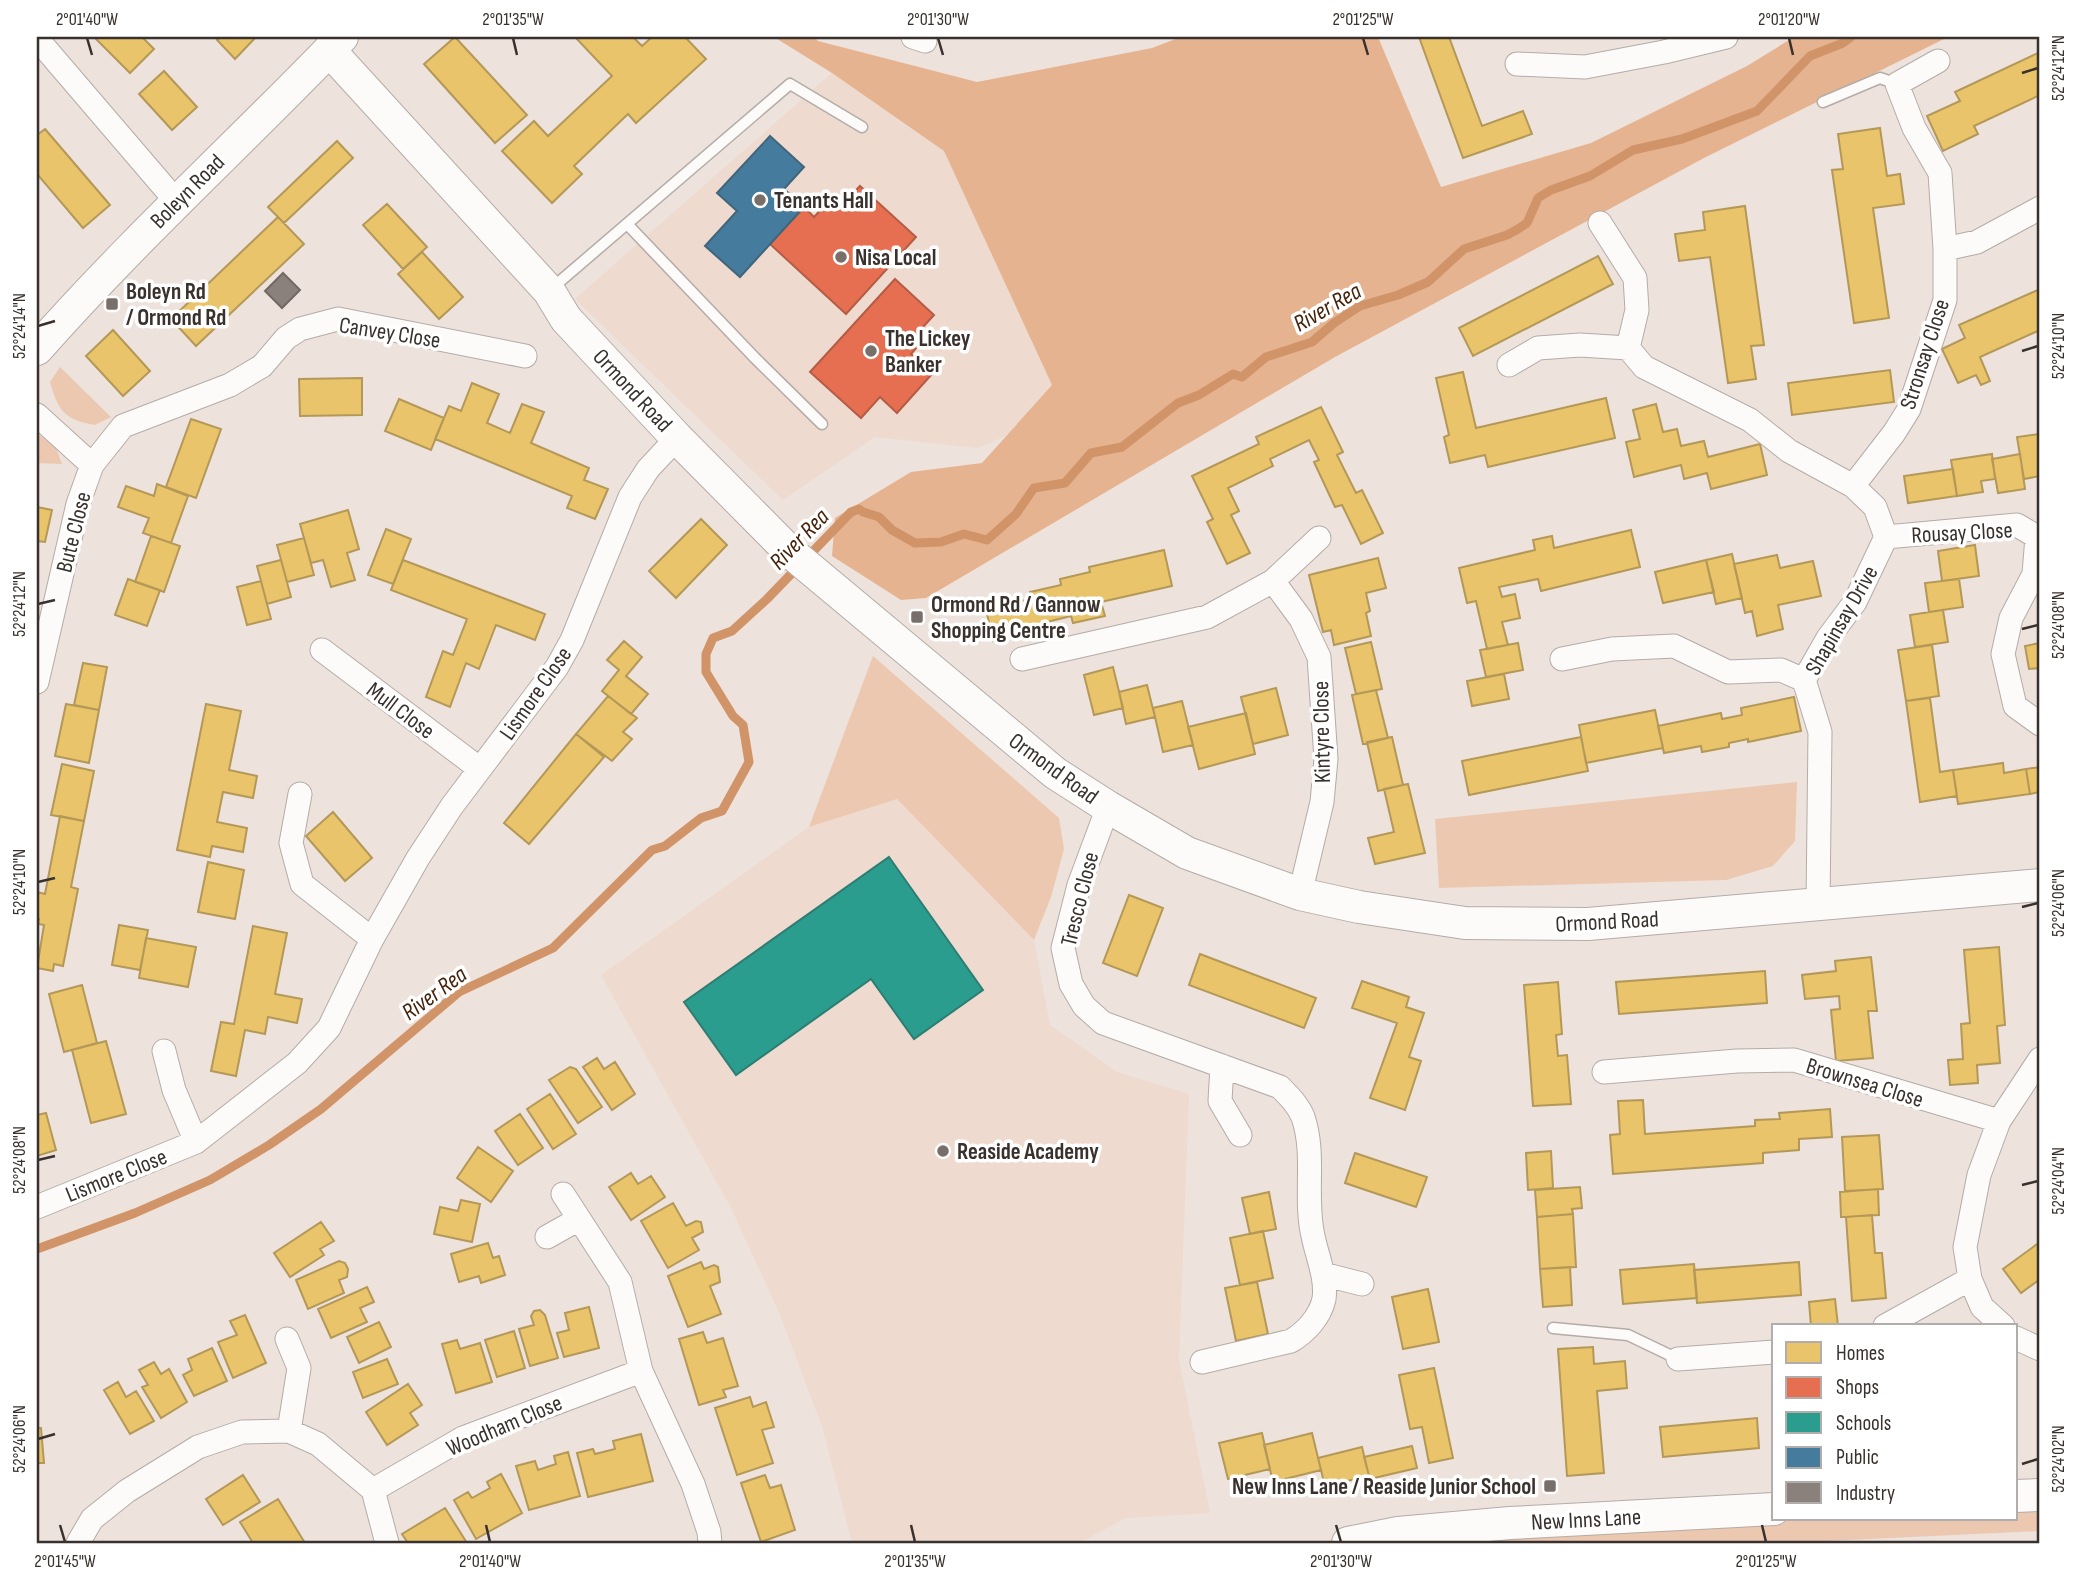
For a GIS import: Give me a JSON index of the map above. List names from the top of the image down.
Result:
{
  "streets": {
    "street": [
      "Boleyn Road",
      "Canvey Close",
      "Stronsay Close",
      "Ormond Road",
      "Bute Close",
      "Rousay Close",
      "Shapinsay Drive",
      "Lismore Close",
      "Mull Close",
      "Kintyre Close",
      "Tresco Close",
      "Brownsea Close",
      "Woodham Close",
      "New Inns Lane"
    ]
  },
  "crossings": [
    ["Boleyn Road", "Ormond Road"],
    ["Canvey Close", "Bute Close"],
    ["Stronsay Close", "Shapinsay Drive"],
    ["Ormond Road", "Shapinsay Drive"],
    ["Ormond Road", "Lismore Close"],
    ["Ormond Road", "Kintyre Close"],
    ["Ormond Road", "Tresco Close"],
    ["Rousay Close", "Shapinsay Drive"],
    ["Lismore Close", "Mull Close"]
  ],
  "water": ["River Rea"],
  "places": {
    "other": [
      "Tenants Hall",
      "Nisa Local",
      "The Lickey Banker",
      "Reaside Academy"
    ],
    "transit": ["Boleyn Rd / Ormond Rd", "Ormond Rd / Gannow Shopping Centre", "New Inns Lane / Reaside Junior School"]
  },
  "legend": [
    "Homes",
    "Shops",
    "Schools",
    "Public",
    "Industry"
  ],
  "coordinates": [
    "2°01'40\"W",
    "2°01'35\"W",
    "2°01'30\"W",
    "2°01'25\"W",
    "2°01'20\"W",
    "52°24'12\"N",
    "52°24'14\"N",
    "52°24'10\"N",
    "52°24'08\"N",
    "52°24'06\"N",
    "52°24'04\"N",
    "52°24'02\"N",
    "2°01'45\"W"
  ]
}
